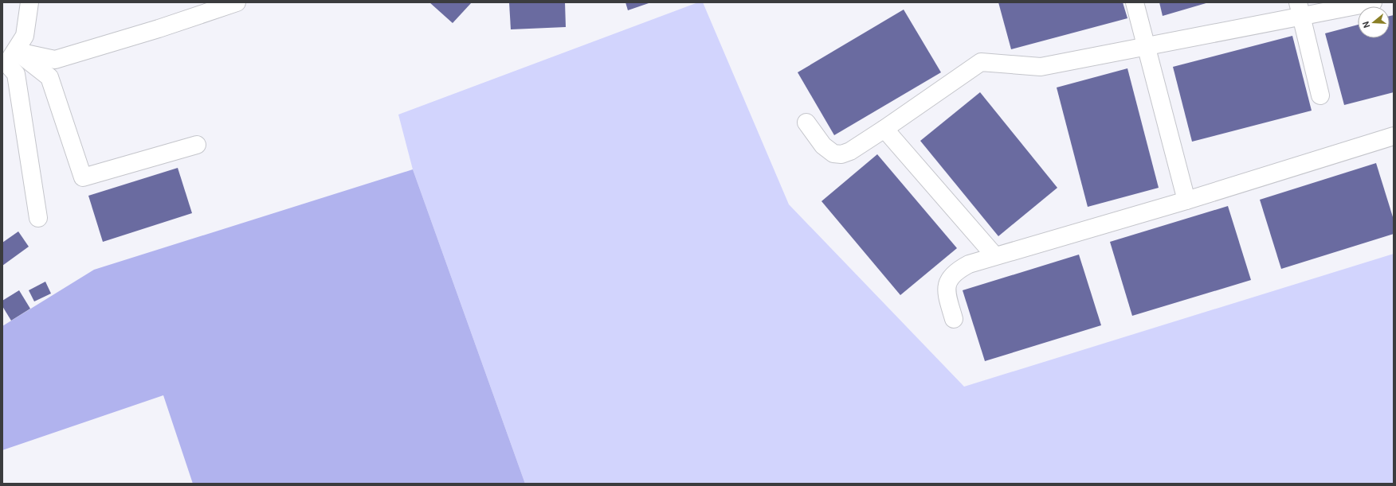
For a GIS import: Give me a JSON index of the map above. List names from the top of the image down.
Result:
{
  "north": "left"
}
